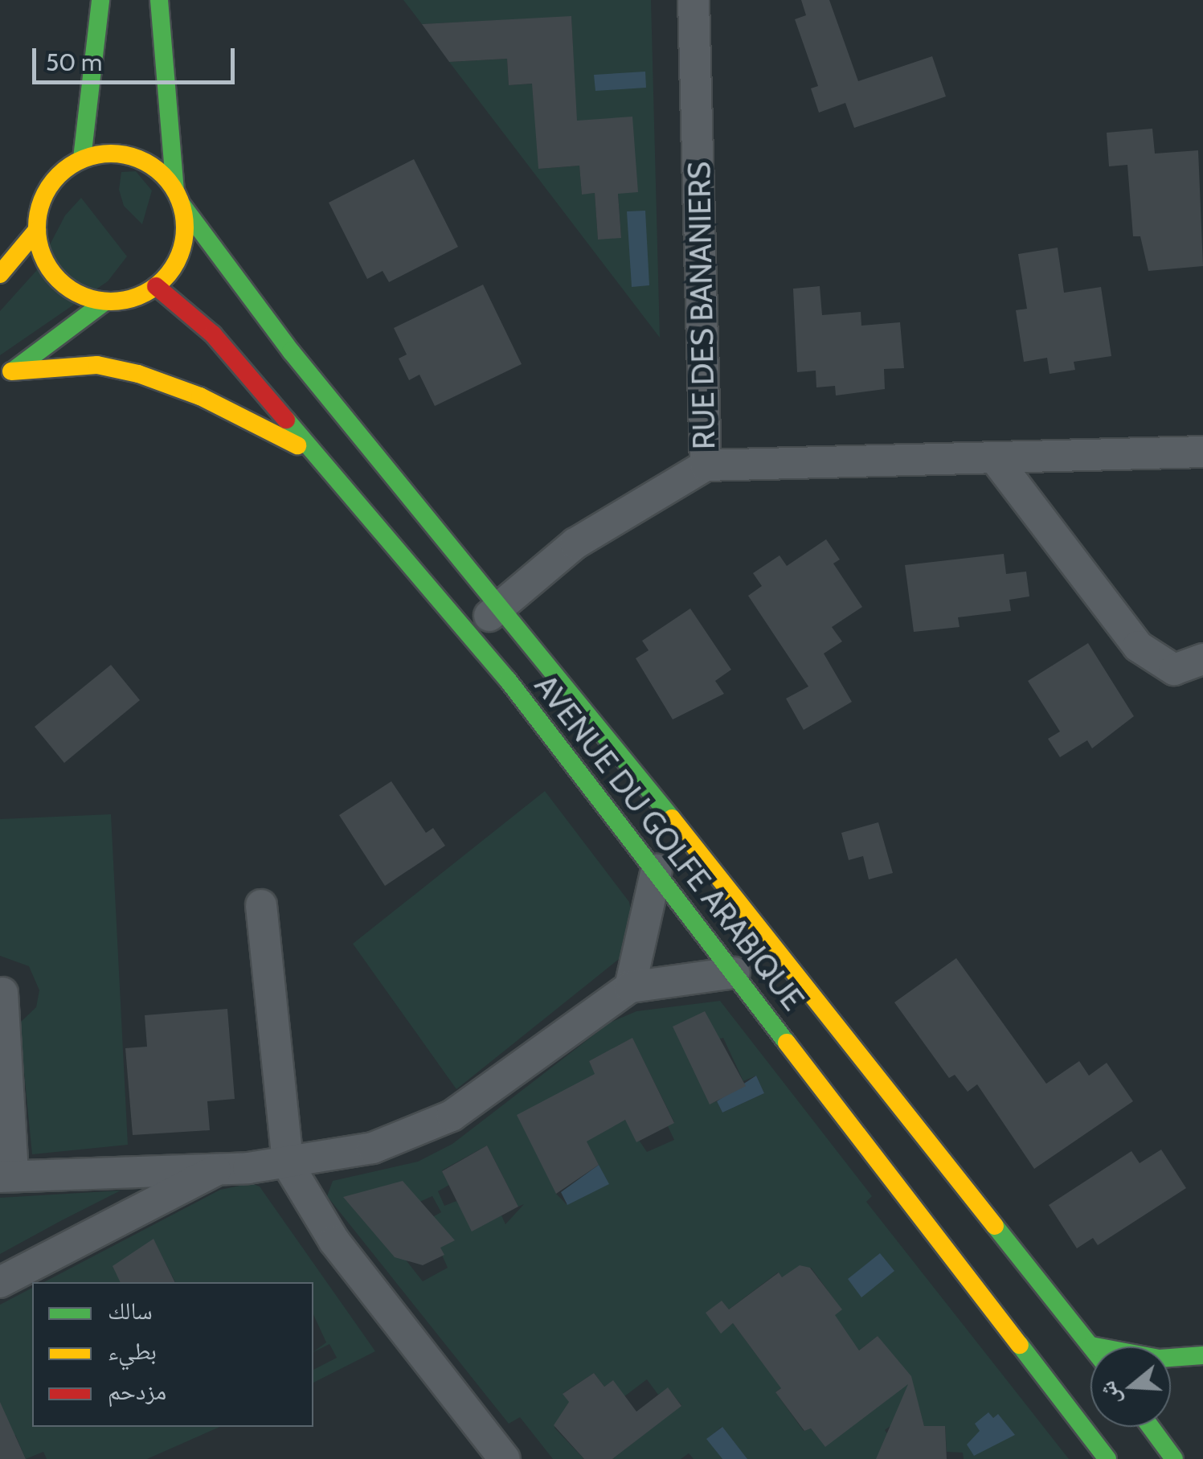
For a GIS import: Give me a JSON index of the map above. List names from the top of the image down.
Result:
{
  "streets": {
    "street": ["RUE DES BANANIERS", "AVENUE DU GOLFE ARABIQUE"]
  },
  "crossings": [
    ["RUE DES BANANIERS", "AVENUE DU GOLFE ARABIQUE"]
  ],
  "legend": ["سالك", "بطيء", "مزدحم"],
  "scale_bar": "50 m",
  "north": "left"
}
